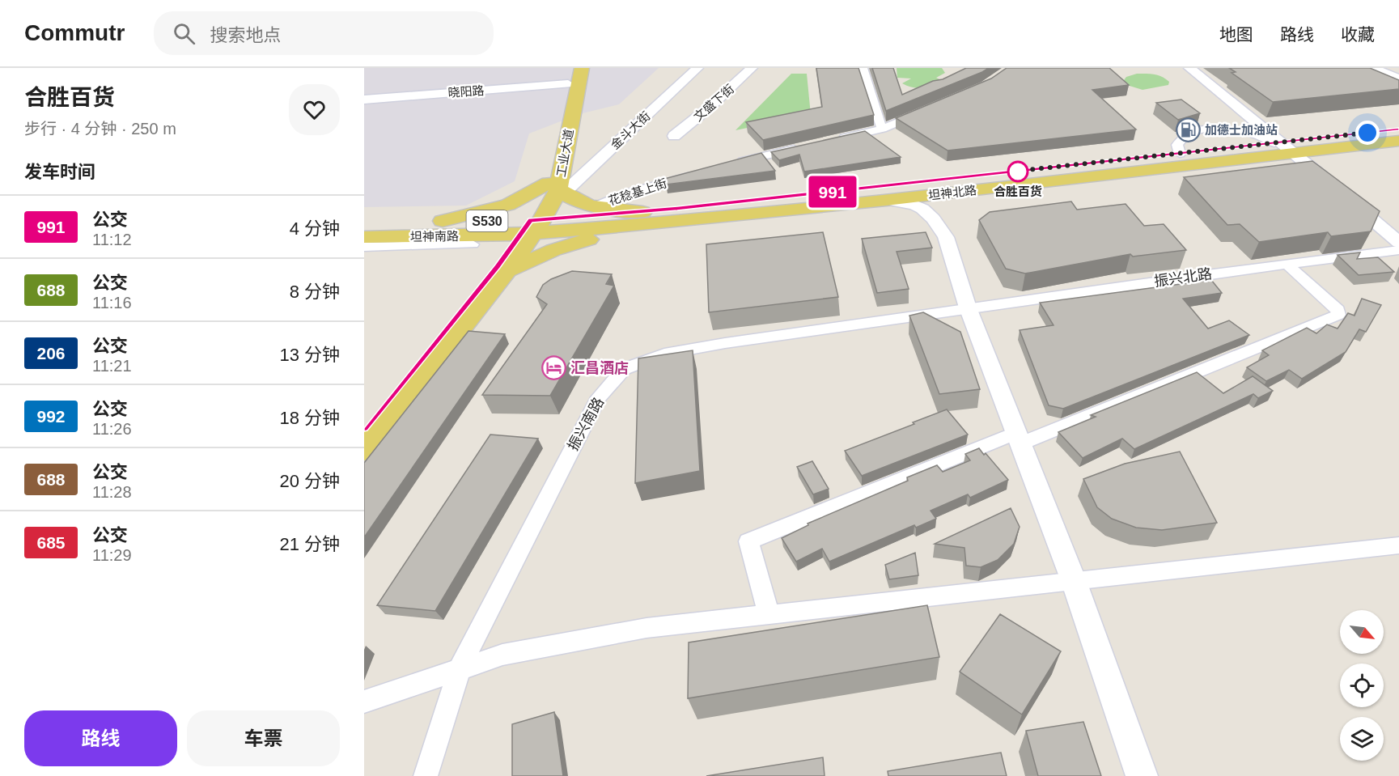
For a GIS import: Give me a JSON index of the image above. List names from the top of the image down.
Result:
{
  "streets": {
    "main road": [
      "工业大道",
      "坦神北路",
      "S530",
      "坦神南路"
    ],
    "street": [
      "晓阳路",
      "文盛下街",
      "金斗大街",
      "花稔基上街",
      "振兴北路",
      "振兴南路"
    ]
  },
  "crossings": [
    ["晓阳路", "工业大道"],
    ["金斗大街", "工业大道"],
    ["工业大道", "坦神北路"],
    ["工业大道", "坦神南路"],
    ["坦神北路", "坦神南路"],
    ["振兴北路", "振兴南路"]
  ],
  "places": {
    "fuel station": ["加德士加油站"],
    "other": ["合胜百货"],
    "hotel": ["汇昌酒店"]
  },
  "lines": ["bus line 991"],
  "north": "bottom right",
  "page": {
    "header": "Commutr",
    "search": "搜索地点",
    "nav": ["地图", "路线", "收藏"],
    "heading": [
      ["合胜百货", "步行 · 4 分钟 · 250 m"],
      "发车时间"
    ],
    "on_map": "991",
    "list": [
      {
        "mark": "991",
        "name": "公交",
        "note": "11:12",
        "value": "4 分钟"
      },
      {
        "mark": "688",
        "name": "公交",
        "note": "11:16",
        "value": "8 分钟"
      },
      {
        "mark": "206",
        "name": "公交",
        "note": "11:21",
        "value": "13 分钟"
      },
      {
        "mark": "992",
        "name": "公交",
        "note": "11:26",
        "value": "18 分钟"
      },
      {
        "mark": "688",
        "name": "公交",
        "note": "11:28",
        "value": "20 分钟"
      },
      {
        "mark": "685",
        "name": "公交",
        "note": "11:29",
        "value": "21 分钟"
      }
    ],
    "buttons": ["路线", "车票"]
  }
}
